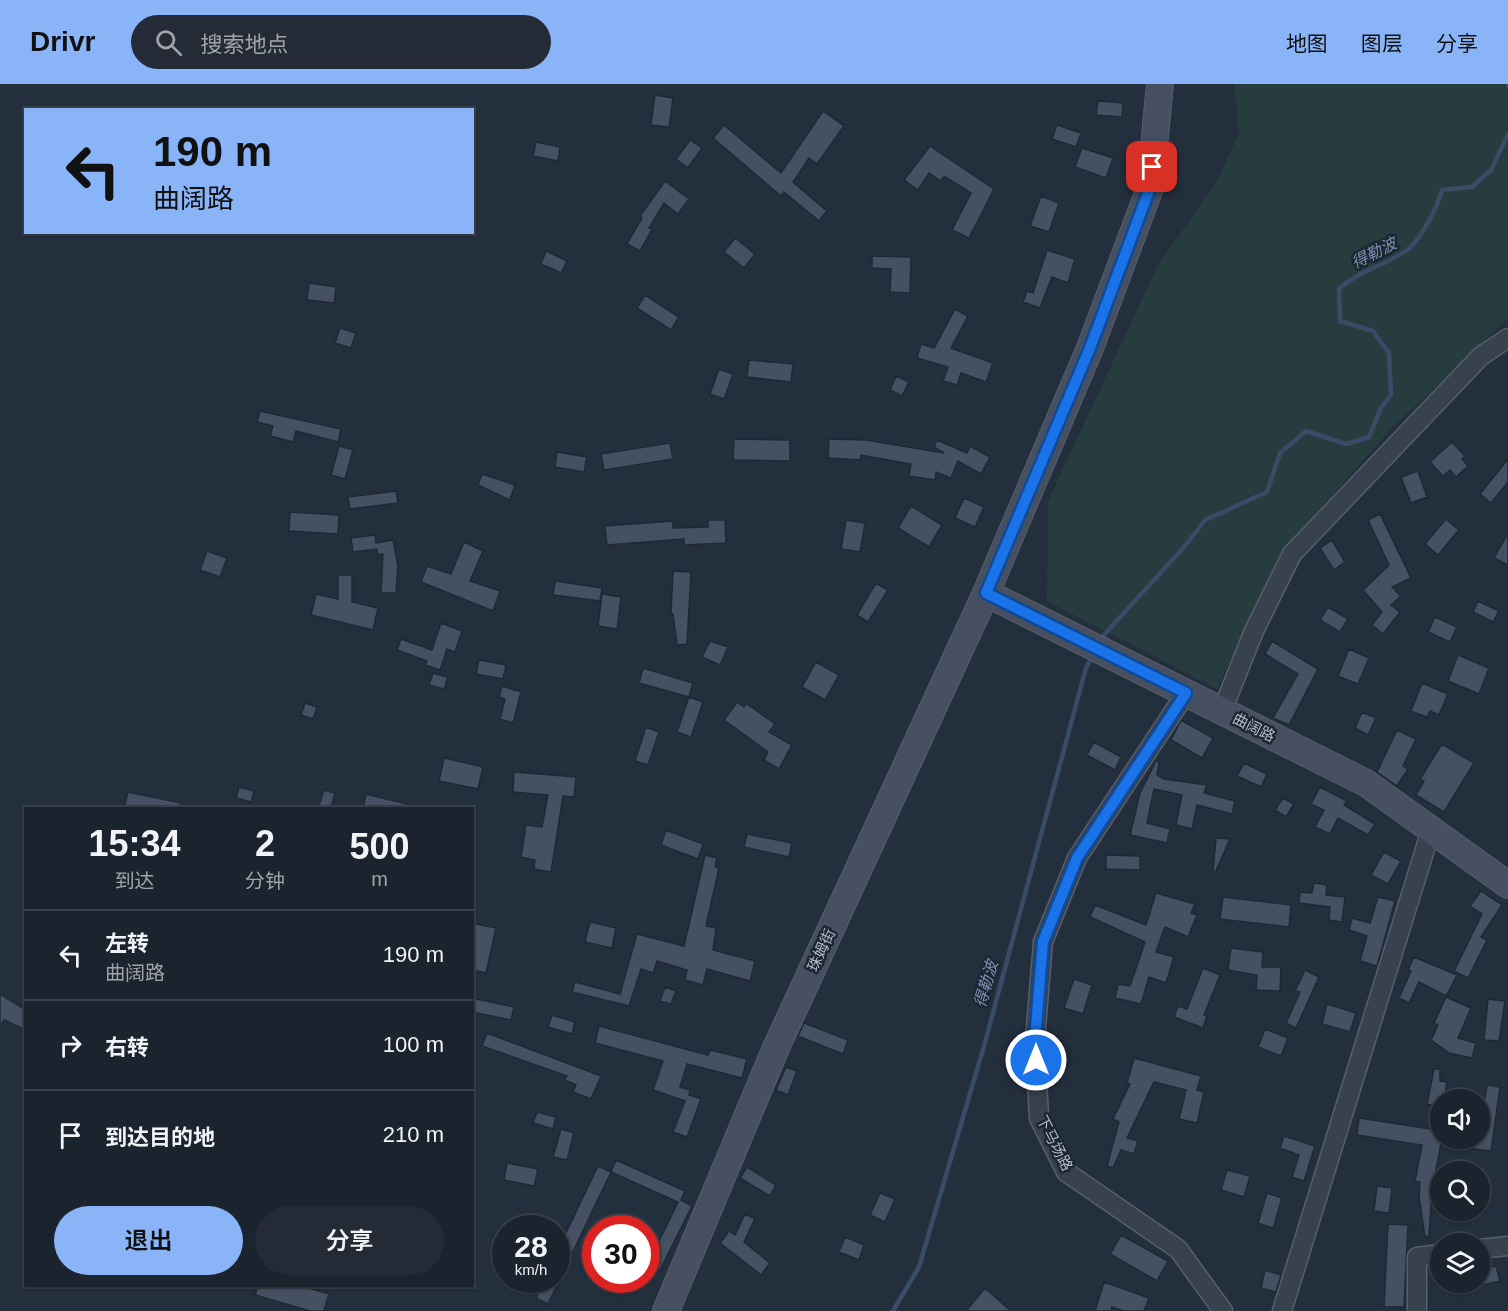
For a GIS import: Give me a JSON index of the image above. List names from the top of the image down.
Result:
{
  "streets": {
    "street": ["曲阔路", "珠姆街", "下马场路"]
  },
  "crossings": [
    ["曲阔路", "珠姆街"],
    ["曲阔路", "下马场路"]
  ],
  "water": ["得勒波"],
  "page": {
    "header": "Drivr",
    "search": "搜索地点",
    "nav": ["地图", "图层", "分享"],
    "turn": ["190 m", "曲阔路"],
    "eta": [
      "15:34",
      "到达",
      "2",
      "分钟",
      "500",
      "m"
    ],
    "list": [
      {
        "name": "左转",
        "note": "曲阔路",
        "value": "190 m"
      },
      {
        "name": "右转",
        "value": "100 m"
      },
      {
        "name": "到达目的地",
        "value": "210 m"
      }
    ],
    "buttons": ["退出", "分享"],
    "speed": "28 km/h",
    "limit": "30"
  }
}
